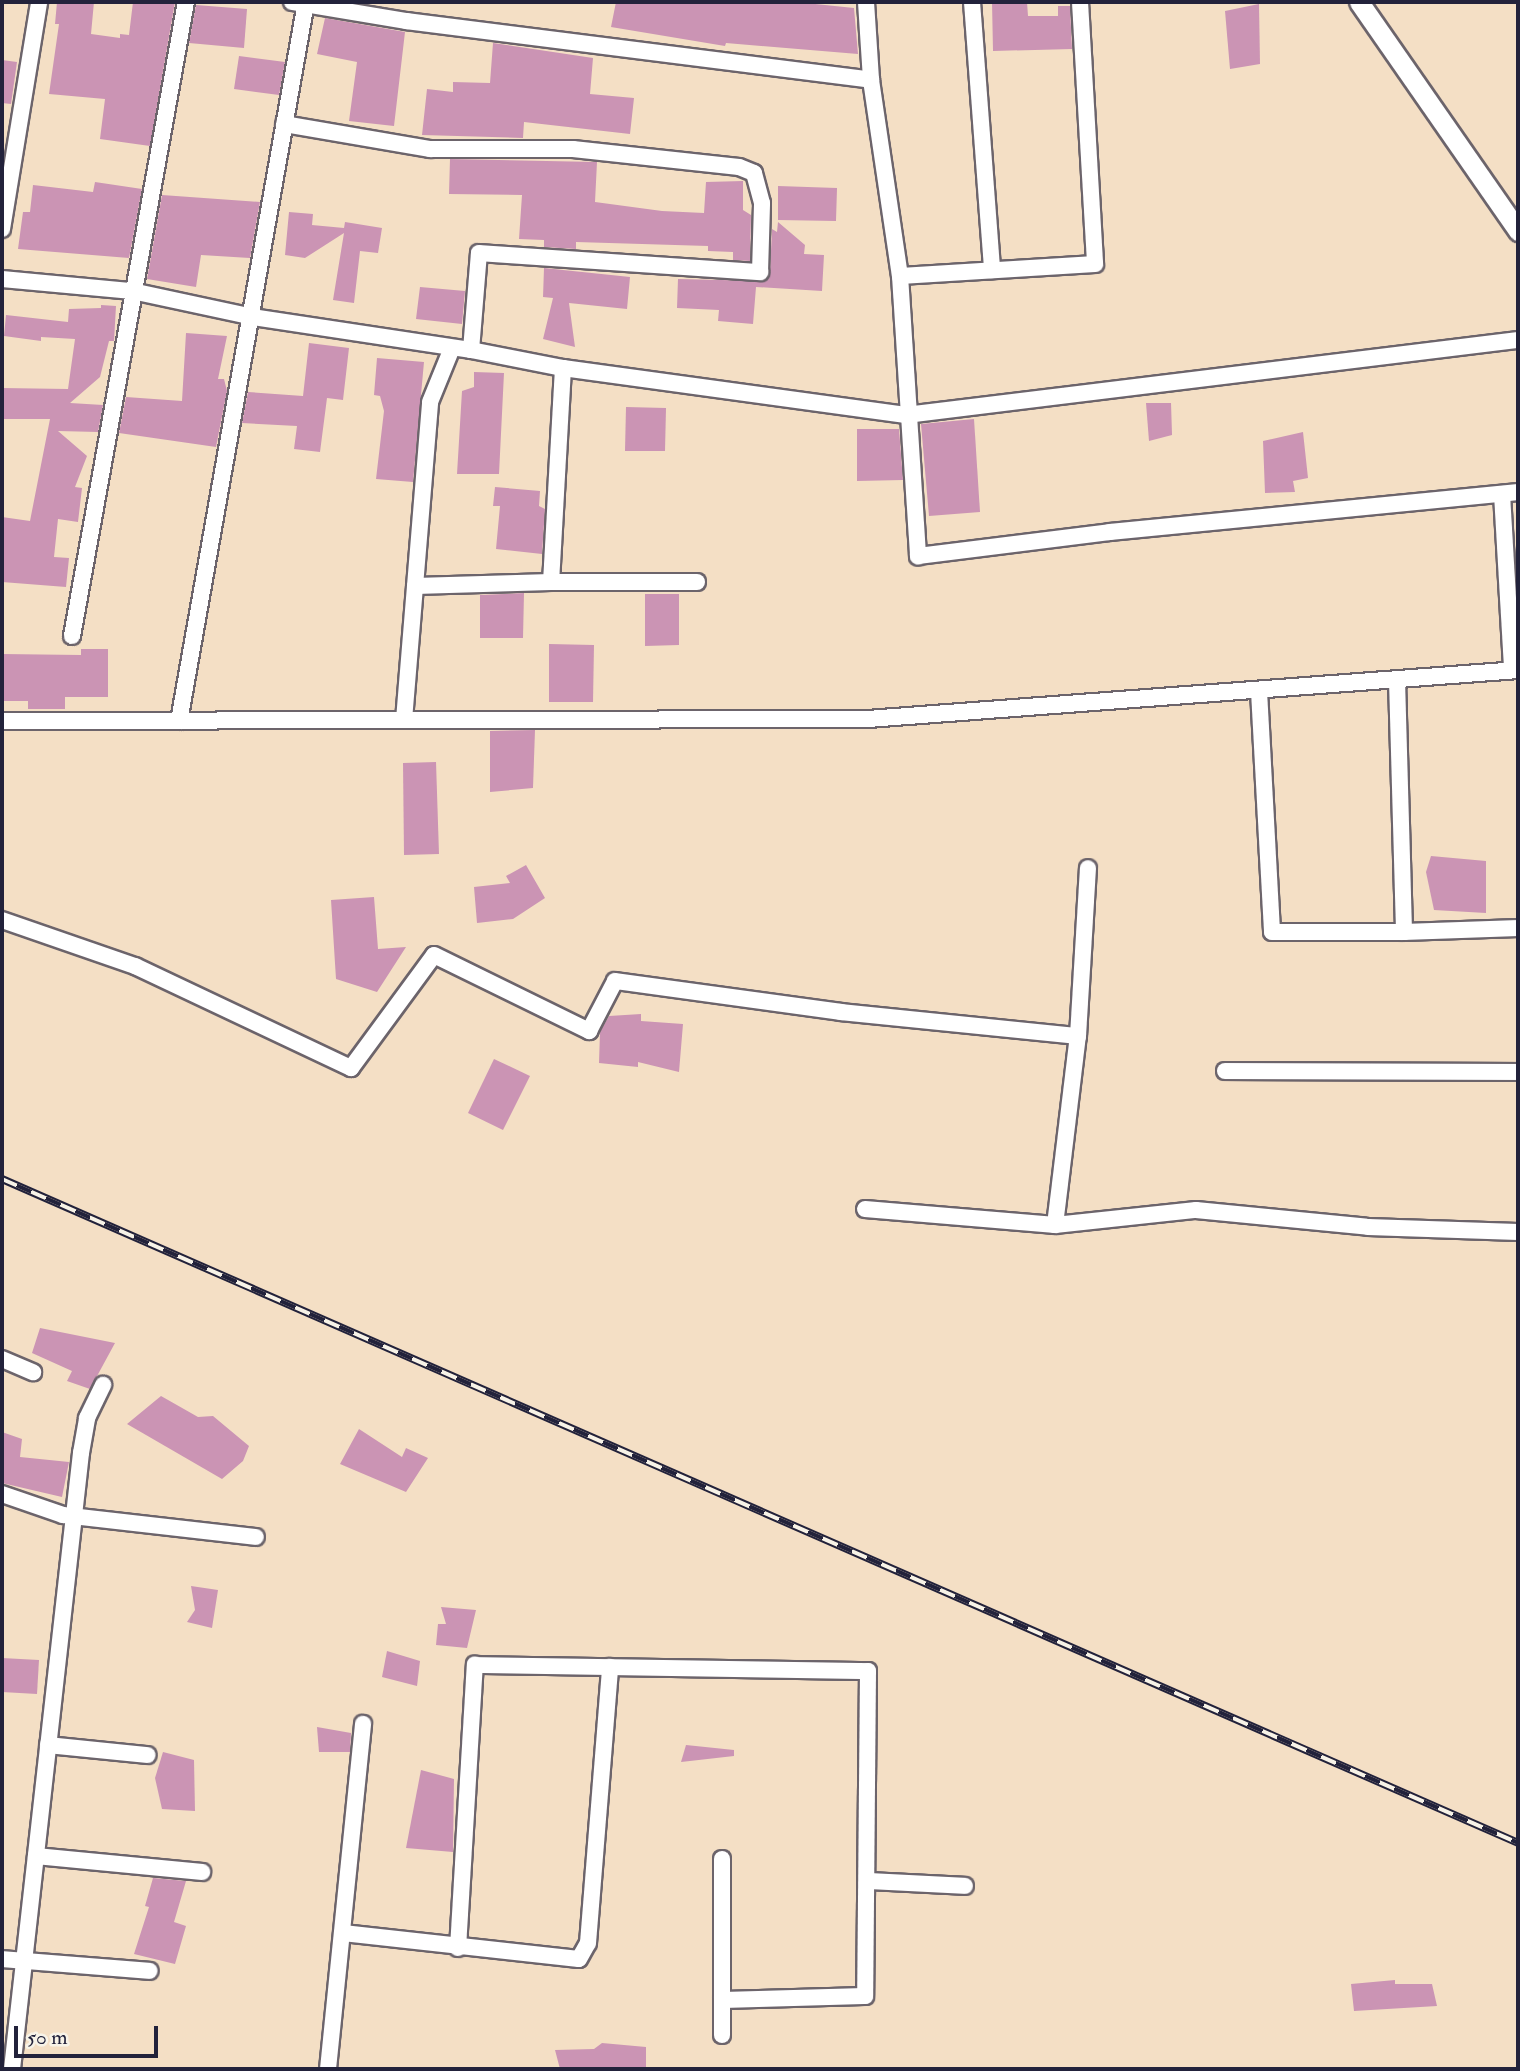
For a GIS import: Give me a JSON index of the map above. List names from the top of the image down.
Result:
{
  "scale_bar": "50 m"
}
